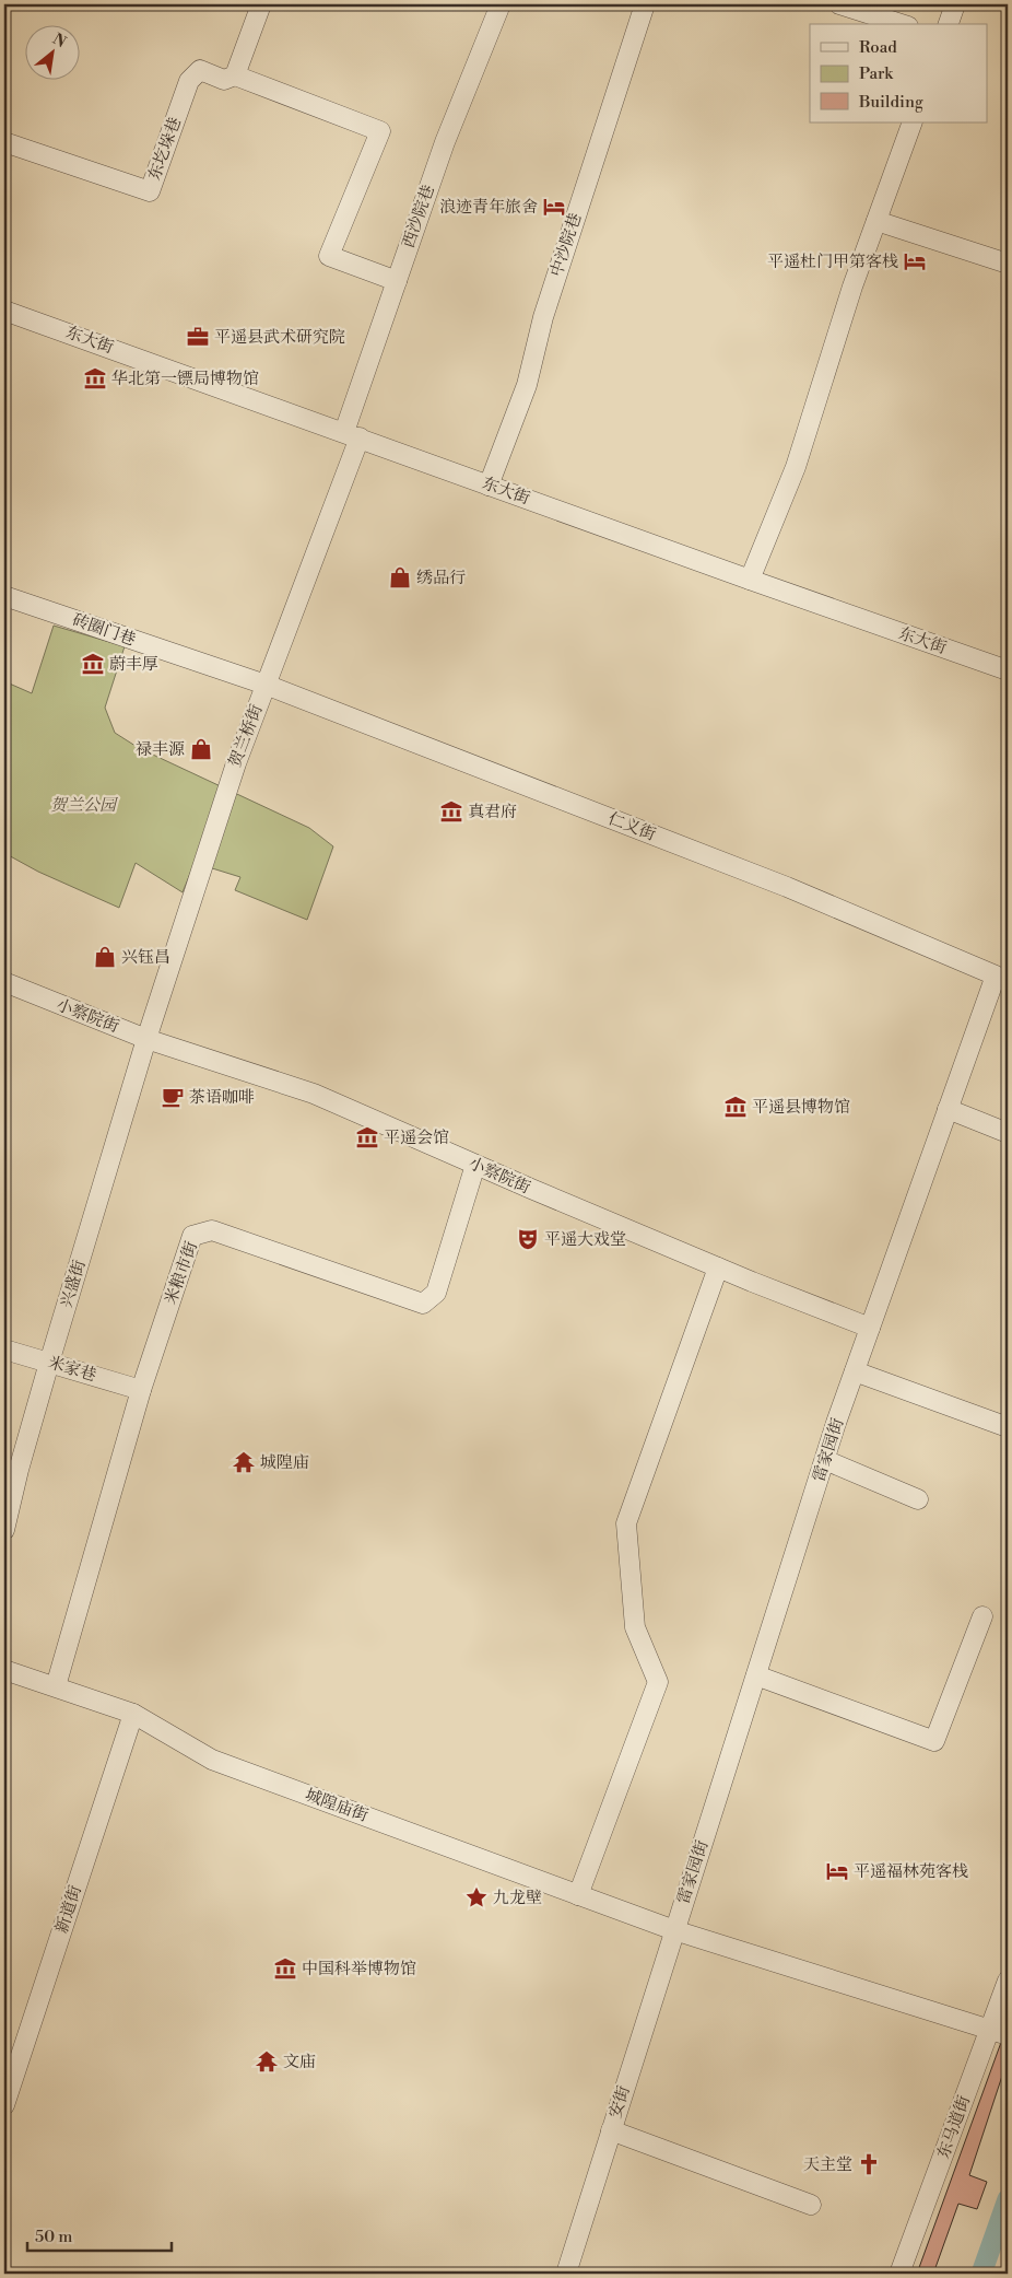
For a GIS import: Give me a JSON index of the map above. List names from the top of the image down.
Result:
{
  "streets": {
    "street": [
      "东圪垛巷",
      "西沙院巷",
      "中沙院巷",
      "东大街",
      "砖圈门巷",
      "贺兰桥街",
      "仁义街",
      "小察院街",
      "米粮市街",
      "兴盛街",
      "米家巷",
      "雷家园街",
      "城隍庙街",
      "新道街",
      "安街",
      "东马道街"
    ]
  },
  "crossings": [
    ["西沙院巷", "东大街"],
    ["西沙院巷", "贺兰桥街"],
    ["中沙院巷", "东大街"],
    ["东大街", "贺兰桥街"],
    ["砖圈门巷", "贺兰桥街"],
    ["砖圈门巷", "仁义街"],
    ["贺兰桥街", "仁义街"],
    ["贺兰桥街", "小察院街"],
    ["贺兰桥街", "兴盛街"],
    ["仁义街", "雷家园街"],
    ["小察院街", "米粮市街"],
    ["小察院街", "兴盛街"],
    ["小察院街", "雷家园街"],
    ["米粮市街", "米家巷"],
    ["米粮市街", "城隍庙街"],
    ["兴盛街", "米家巷"],
    ["雷家园街", "城隍庙街"],
    ["雷家园街", "安街"],
    ["城隍庙街", "新道街"],
    ["城隍庙街", "安街"],
    ["城隍庙街", "东马道街"]
  ],
  "parks": ["贺兰公园"],
  "places": {
    "hotel": ["浪迹青年旅舍", "平遥杜门甲第客栈", "平遥福林苑客栈"],
    "office": ["平遥县武术研究院"],
    "museum": [
      "华北第一镖局博物馆",
      "蔚丰厚",
      "真君府",
      "平遥县博物馆",
      "平遥会馆",
      "中国科举博物馆"
    ],
    "shop": ["绣品行", "禄丰源", "兴钰昌"],
    "cafe": ["茶语咖啡"],
    "theatre": ["平遥大戏堂"],
    "temple": ["城隍庙", "文庙"],
    "place": ["九龙壁"],
    "church": ["天主堂"]
  },
  "legend": ["Road", "Park", "Building"],
  "scale_bar": "50 m",
  "north": "top right"
}
